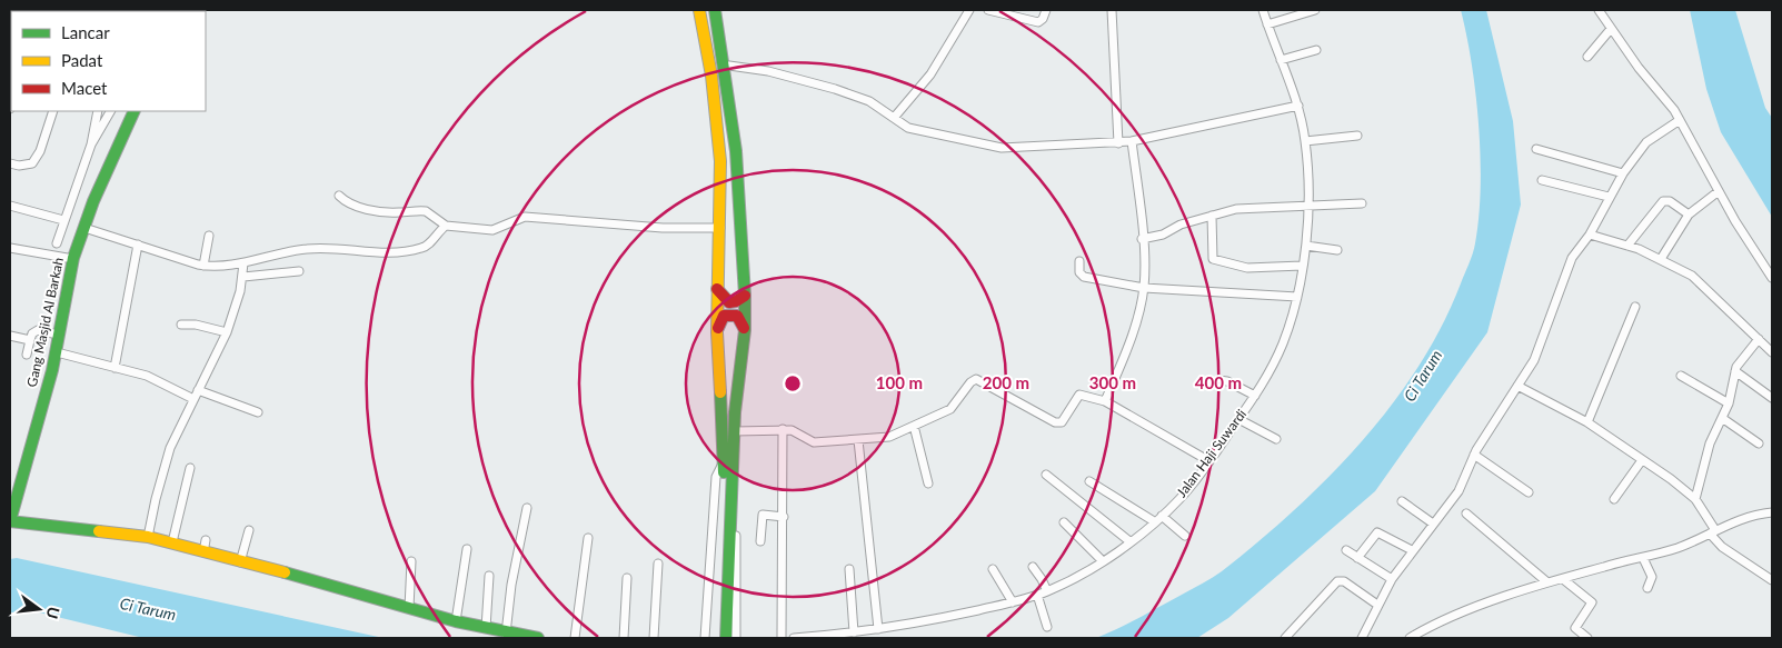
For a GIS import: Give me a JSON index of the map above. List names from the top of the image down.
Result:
{
  "streets": {
    "main road": ["Gang Masjid Al Barkah"],
    "street": ["Jalan Haji Suwardi"]
  },
  "water": ["Ci Tarum"],
  "legend": ["Lancar", "Padat", "Macet"],
  "north": "right",
  "rings": [
    "100 m",
    "200 m",
    "300 m",
    "400 m"
  ]
}
